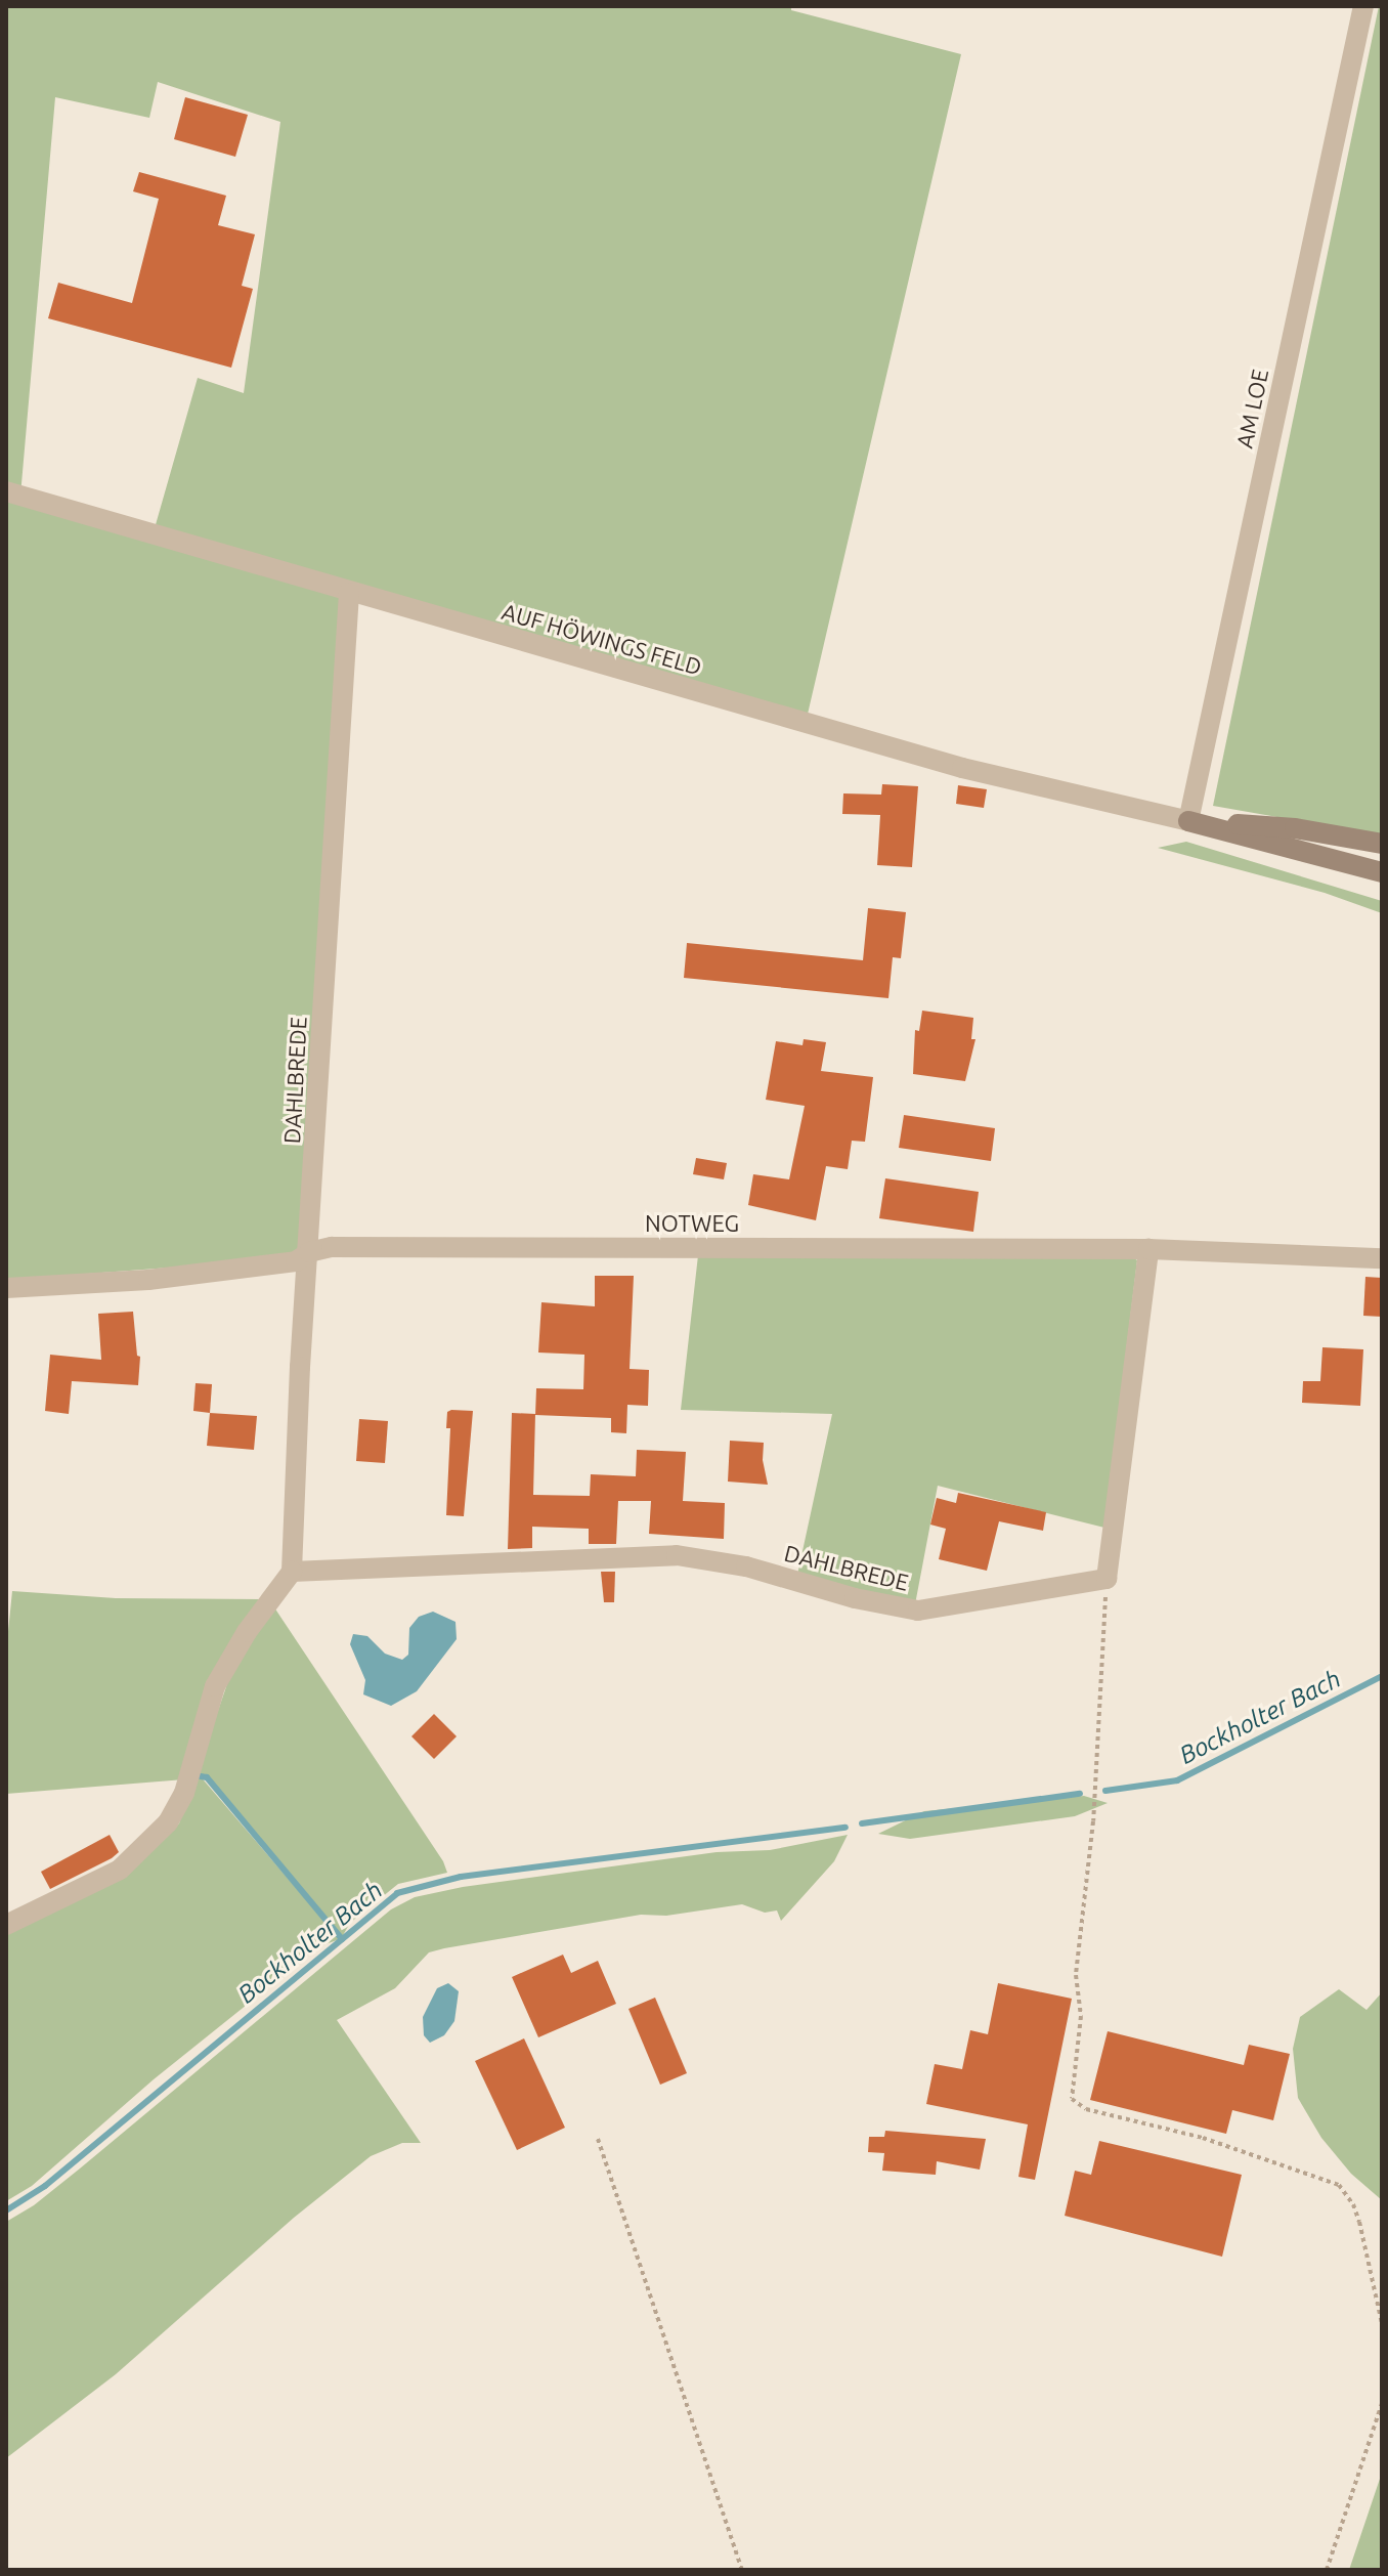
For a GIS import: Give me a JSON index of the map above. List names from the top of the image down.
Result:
{
  "streets": {
    "main road": ["AUF HÖWINGS FELD"],
    "street": ["AM LOE", "DAHLBREDE", "NOTWEG"]
  },
  "crossings": [
    ["AM LOE", "AUF HÖWINGS FELD"],
    ["AUF HÖWINGS FELD", "DAHLBREDE"],
    ["DAHLBREDE", "NOTWEG"]
  ],
  "water": ["Bockholter Bach"]
}
